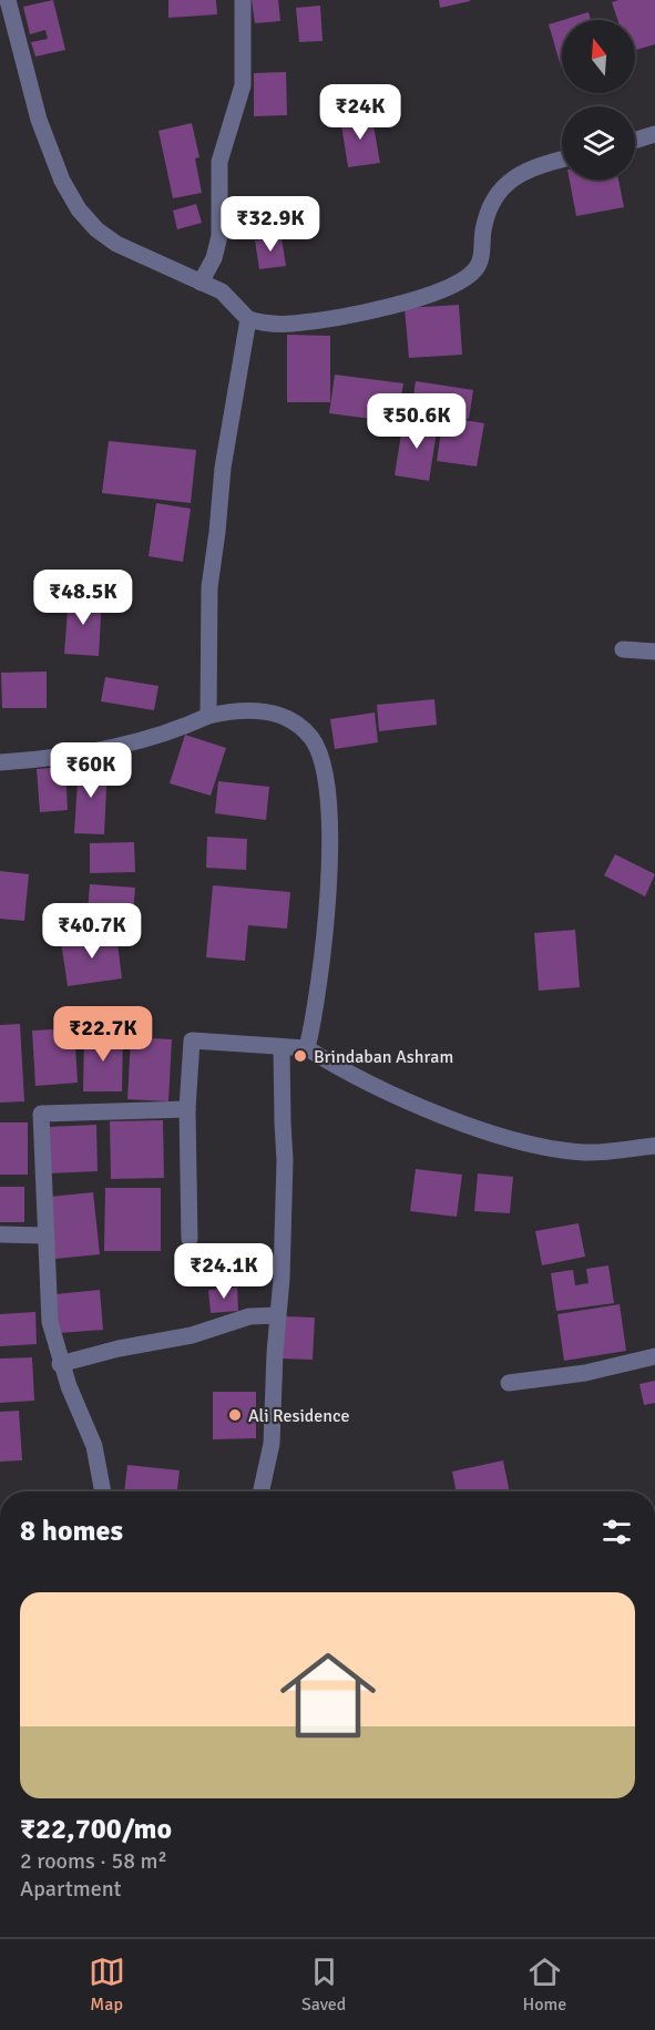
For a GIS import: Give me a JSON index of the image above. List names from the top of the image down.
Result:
{
  "places": ["Brindaban Ashram", "Ali Residence"],
  "north": "top",
  "page": {
    "price": [
      "₹24K",
      "₹32.9K",
      "₹50.6K",
      "₹48.5K",
      "₹60K",
      "₹40.7K",
      "₹22.7K",
      "₹24.1K"
    ],
    "heading": "8 homes",
    "list": [
      {
        "name": "₹22,700/mo",
        "note": "2 rooms · 58 m² · Apartment"
      }
    ],
    "tabs": ["Map", "Saved", "Home"]
  }
}
